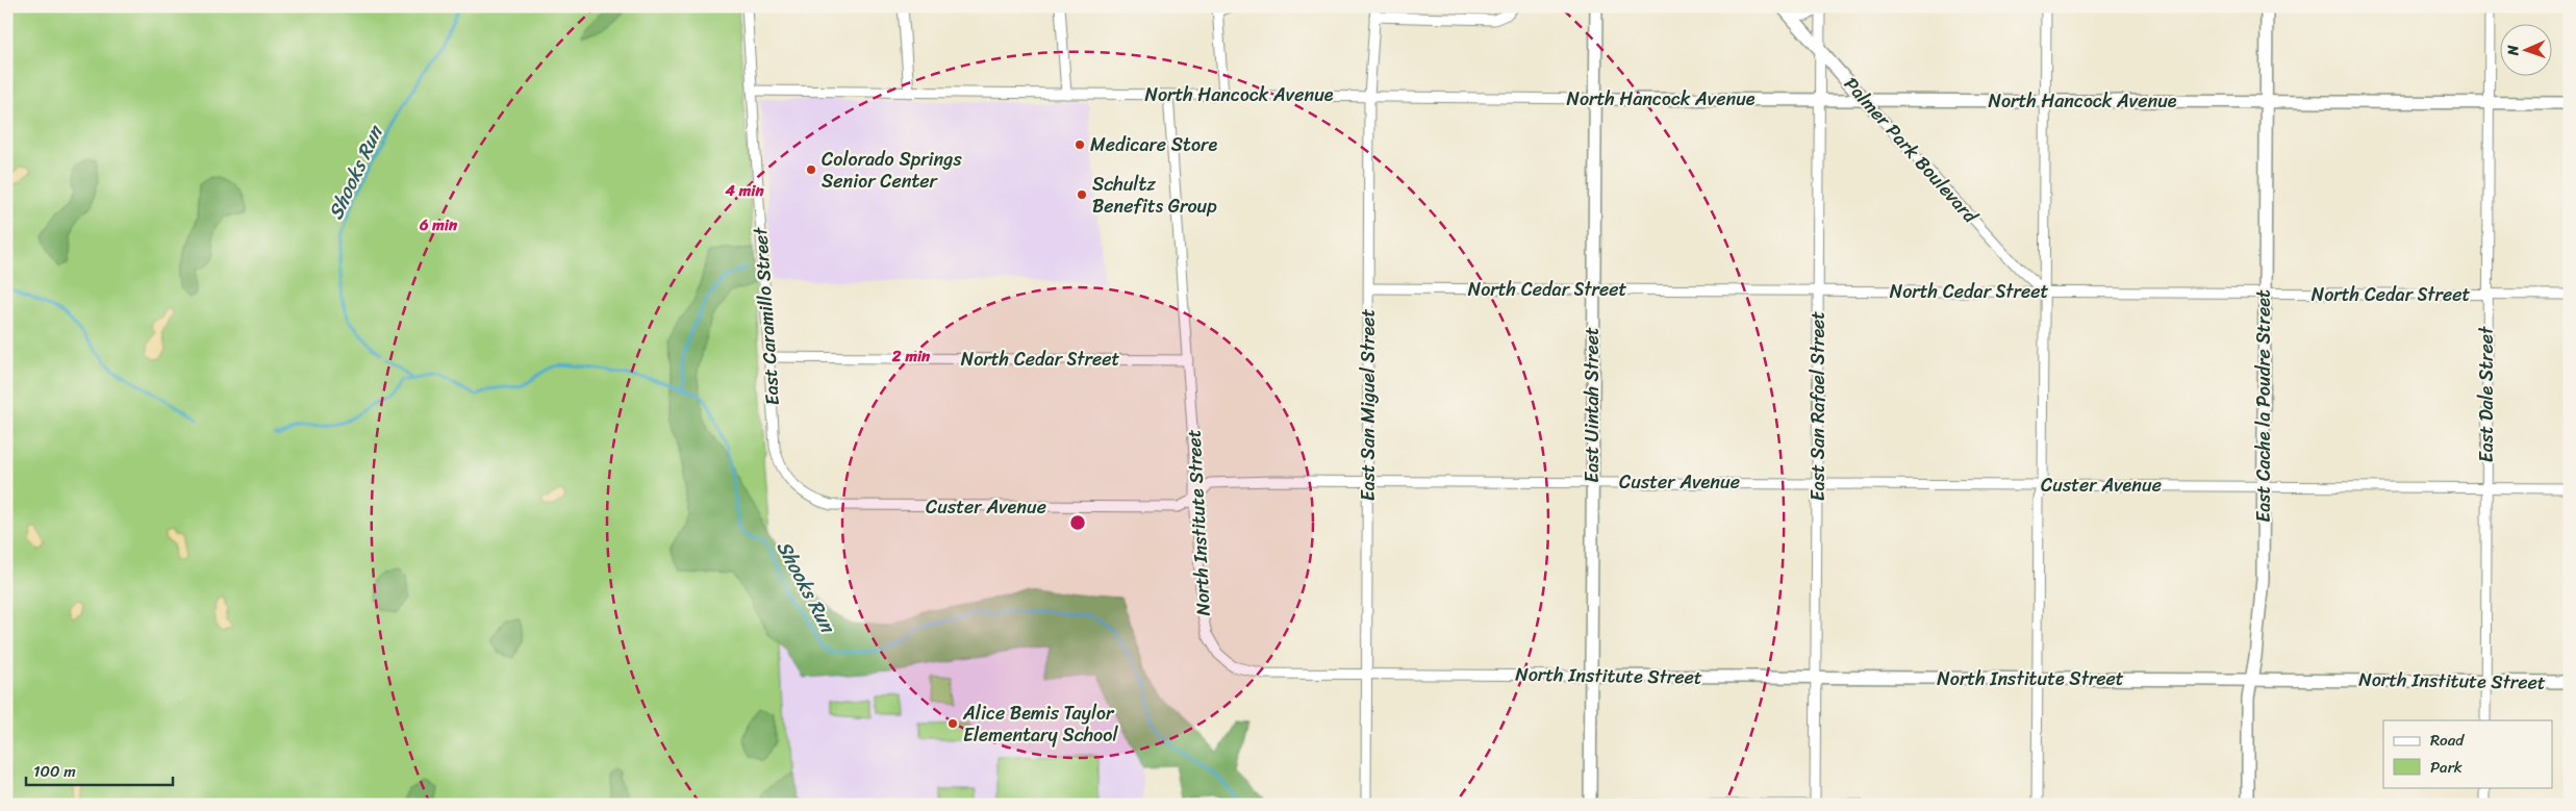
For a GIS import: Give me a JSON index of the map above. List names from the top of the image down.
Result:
{
  "streets": {
    "main road": [
      "North Hancock Avenue",
      "Palmer Park Boulevard",
      "East Uintah Street",
      "East Cache la Poudre Street",
      "North Institute Street"
    ],
    "street": [
      "North Cedar Street",
      "East Caramillo Street",
      "East Dale Street",
      "East San Miguel Street",
      "East San Rafael Street",
      "Custer Avenue"
    ]
  },
  "crossings": [
    ["North Hancock Avenue", "Palmer Park Boulevard"],
    ["North Hancock Avenue", "East Caramillo Street"],
    ["North Hancock Avenue", "East Dale Street"],
    ["North Hancock Avenue", "East San Miguel Street"],
    ["North Hancock Avenue", "East Uintah Street"],
    ["North Hancock Avenue", "East San Rafael Street"],
    ["North Hancock Avenue", "East Cache la Poudre Street"],
    ["North Hancock Avenue", "North Institute Street"],
    ["Palmer Park Boulevard", "North Cedar Street"],
    ["Palmer Park Boulevard", "East San Rafael Street"],
    ["North Cedar Street", "East Caramillo Street"],
    ["North Cedar Street", "East Dale Street"],
    ["North Cedar Street", "East San Miguel Street"],
    ["North Cedar Street", "East Uintah Street"],
    ["North Cedar Street", "East San Rafael Street"],
    ["North Cedar Street", "East Cache la Poudre Street"],
    ["North Cedar Street", "North Institute Street"],
    ["East Caramillo Street", "Custer Avenue"],
    ["East Dale Street", "Custer Avenue"],
    ["East Dale Street", "North Institute Street"],
    ["East San Miguel Street", "Custer Avenue"],
    ["East San Miguel Street", "North Institute Street"],
    ["East Uintah Street", "Custer Avenue"],
    ["East Uintah Street", "North Institute Street"],
    ["East San Rafael Street", "Custer Avenue"],
    ["East San Rafael Street", "North Institute Street"],
    ["East Cache la Poudre Street", "Custer Avenue"],
    ["East Cache la Poudre Street", "North Institute Street"],
    ["Custer Avenue", "North Institute Street"]
  ],
  "water": ["Shooks Run"],
  "places": [
    "Medicare Store",
    "Colorado Springs Senior Center",
    "Schultz Benefits Group",
    "Alice Bemis Taylor Elementary School"
  ],
  "legend": ["Road", "Park"],
  "scale_bar": "100 m",
  "north": "left",
  "rings": ["4 min", "6 min", "2 min"]
}
